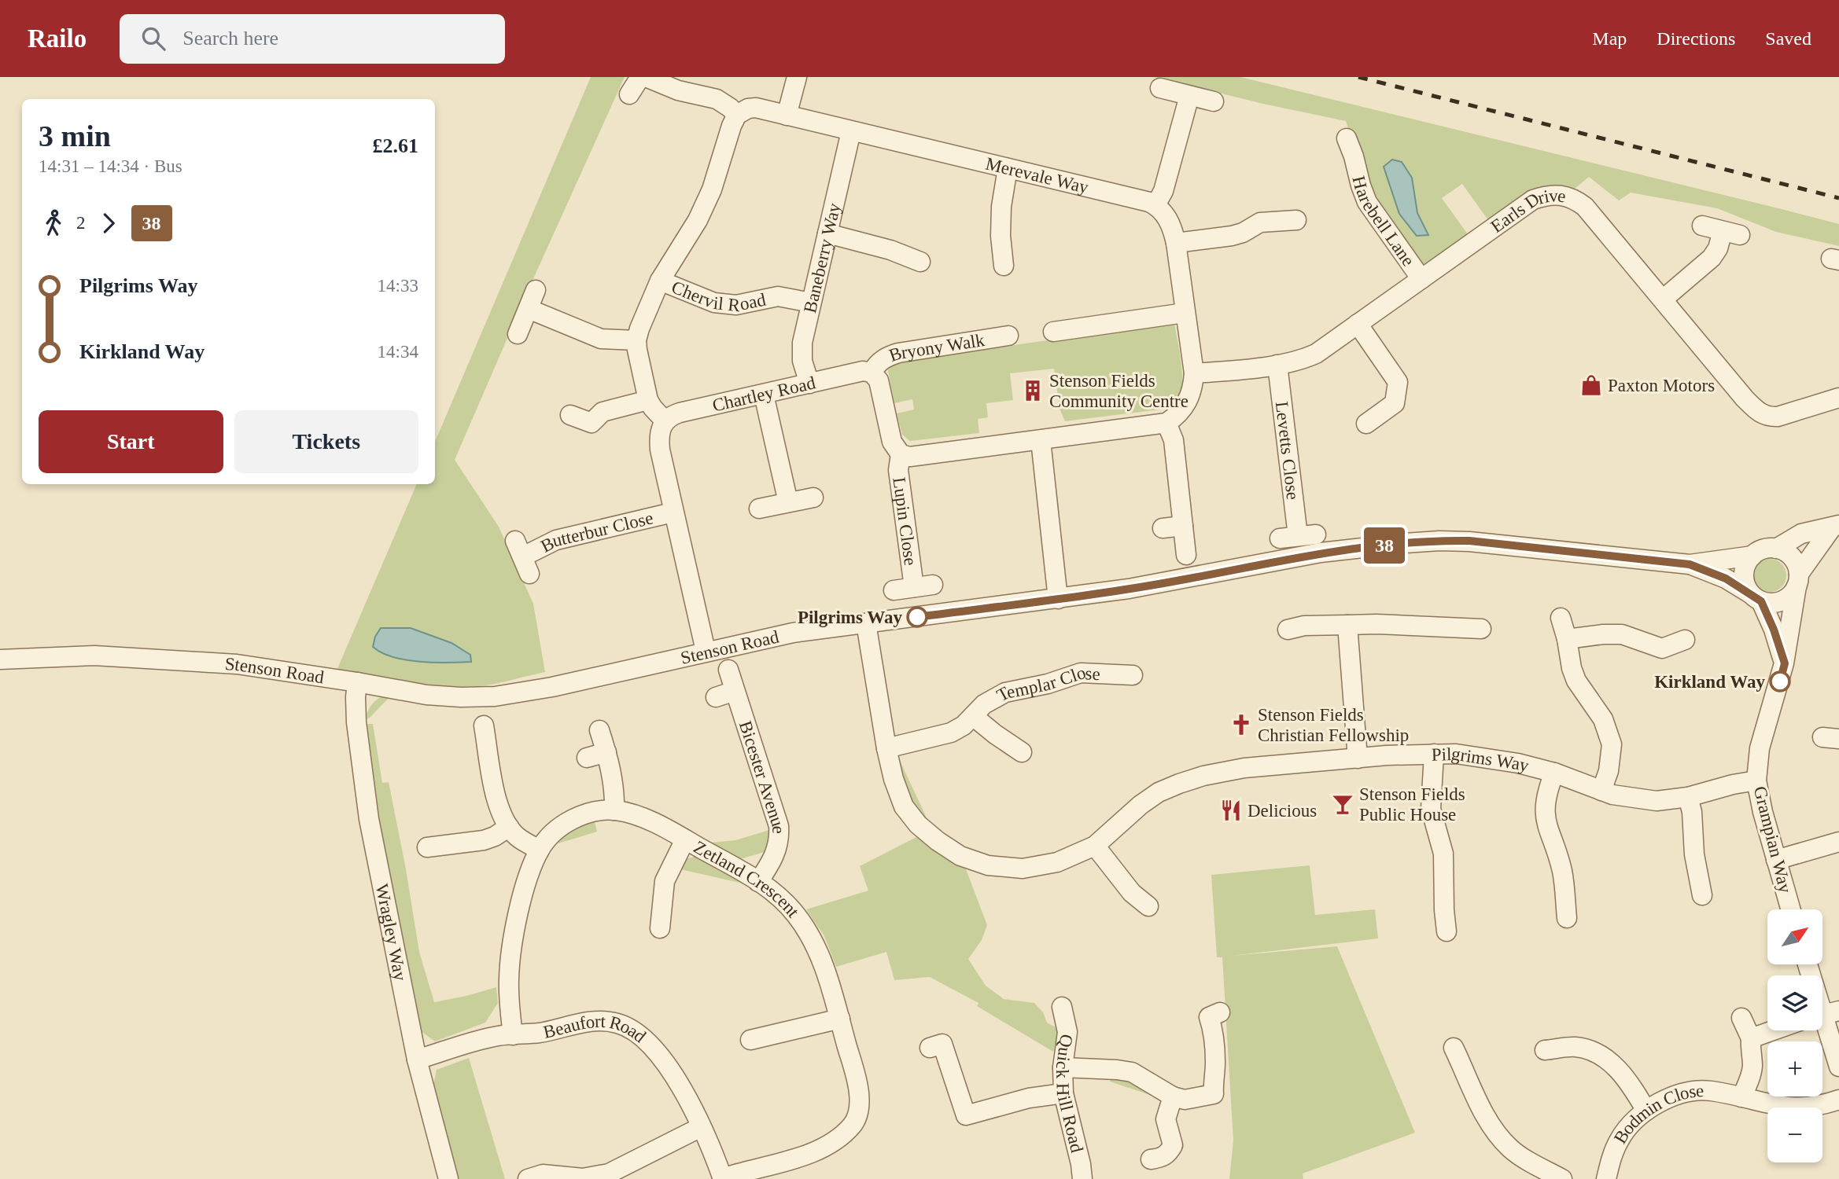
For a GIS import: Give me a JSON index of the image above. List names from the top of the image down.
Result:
{
  "streets": {
    "street": [
      "Merevale Way",
      "Earls Drive",
      "Harebell Lane",
      "Baneberry Way",
      "Chervil Road",
      "Bryony Walk",
      "Chartley Road",
      "Levetts Close",
      "Lupin Close",
      "Butterbur Close",
      "Stenson Road",
      "Templar Close",
      "Pilgrims Way",
      "Bicester Avenue",
      "Grampian Way",
      "Zetland Crescent",
      "Wragley Way",
      "Beaufort Road",
      "Quick Hill Road",
      "Bodmin Close"
    ]
  },
  "crossings": [
    ["Merevale Way", "Baneberry Way"],
    ["Earls Drive", "Harebell Lane"],
    ["Earls Drive", "Levetts Close"],
    ["Baneberry Way", "Chervil Road"],
    ["Baneberry Way", "Chartley Road"],
    ["Bryony Walk", "Chartley Road"],
    ["Stenson Road", "Pilgrims Way"],
    ["Stenson Road", "Grampian Way"],
    ["Stenson Road", "Wragley Way"],
    ["Templar Close", "Pilgrims Way"],
    ["Pilgrims Way", "Grampian Way"],
    ["Bicester Avenue", "Zetland Crescent"],
    ["Zetland Crescent", "Beaufort Road"],
    ["Wragley Way", "Beaufort Road"]
  ],
  "places": {
    "shop": ["Paxton Motors"],
    "building": ["Stenson Fields Community Centre"],
    "other": ["Pilgrims Way", "Kirkland Way"],
    "church": ["Stenson Fields Christian Fellowship"],
    "bar": ["Stenson Fields Public House"],
    "restaurant": ["Delicious"]
  },
  "lines": ["bus line 38"],
  "north": "top right",
  "page": {
    "header": "Railo",
    "search": "Search here",
    "nav": ["Map", "Directions", "Saved"],
    "on_map": "38",
    "heading": ["3 min", "14:31 – 14:34 · Bus", "£2.61"],
    "legs": ["2", "38"],
    "list": [
      {
        "name": "Pilgrims Way",
        "value": "14:33"
      },
      {
        "name": "Kirkland Way",
        "value": "14:34"
      }
    ],
    "buttons": ["Start", "Tickets"],
    "map_buttons": ["+", "−"]
  }
}
